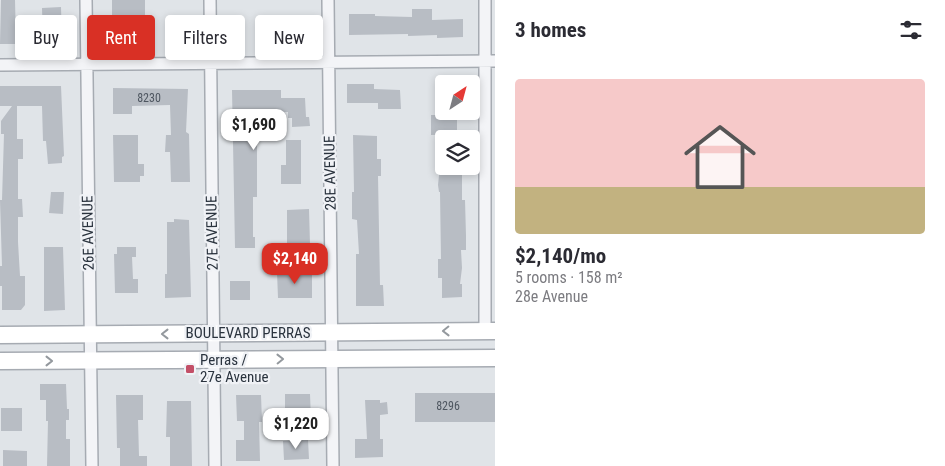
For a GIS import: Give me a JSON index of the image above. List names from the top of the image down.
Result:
{
  "streets": {
    "main road": ["BOULEVARD PERRAS"],
    "street": ["28E AVENUE", "26E AVENUE", "27E AVENUE"]
  },
  "crossings": [
    ["28E AVENUE", "BOULEVARD PERRAS"],
    ["26E AVENUE", "BOULEVARD PERRAS"],
    ["27E AVENUE", "BOULEVARD PERRAS"]
  ],
  "places": {
    "transit": ["Perras / 27e Avenue"]
  },
  "house_numbers": ["8230", "8296"],
  "north": "top right",
  "page": {
    "heading": "3 homes",
    "chip": [
      "Buy",
      "Rent",
      "Filters",
      "New"
    ],
    "list": [
      {
        "name": "$2,140/mo",
        "note": "5 rooms · 158 m² · 28e Avenue"
      }
    ],
    "price": ["$1,690", "$2,140", "$1,220"]
  }
}
